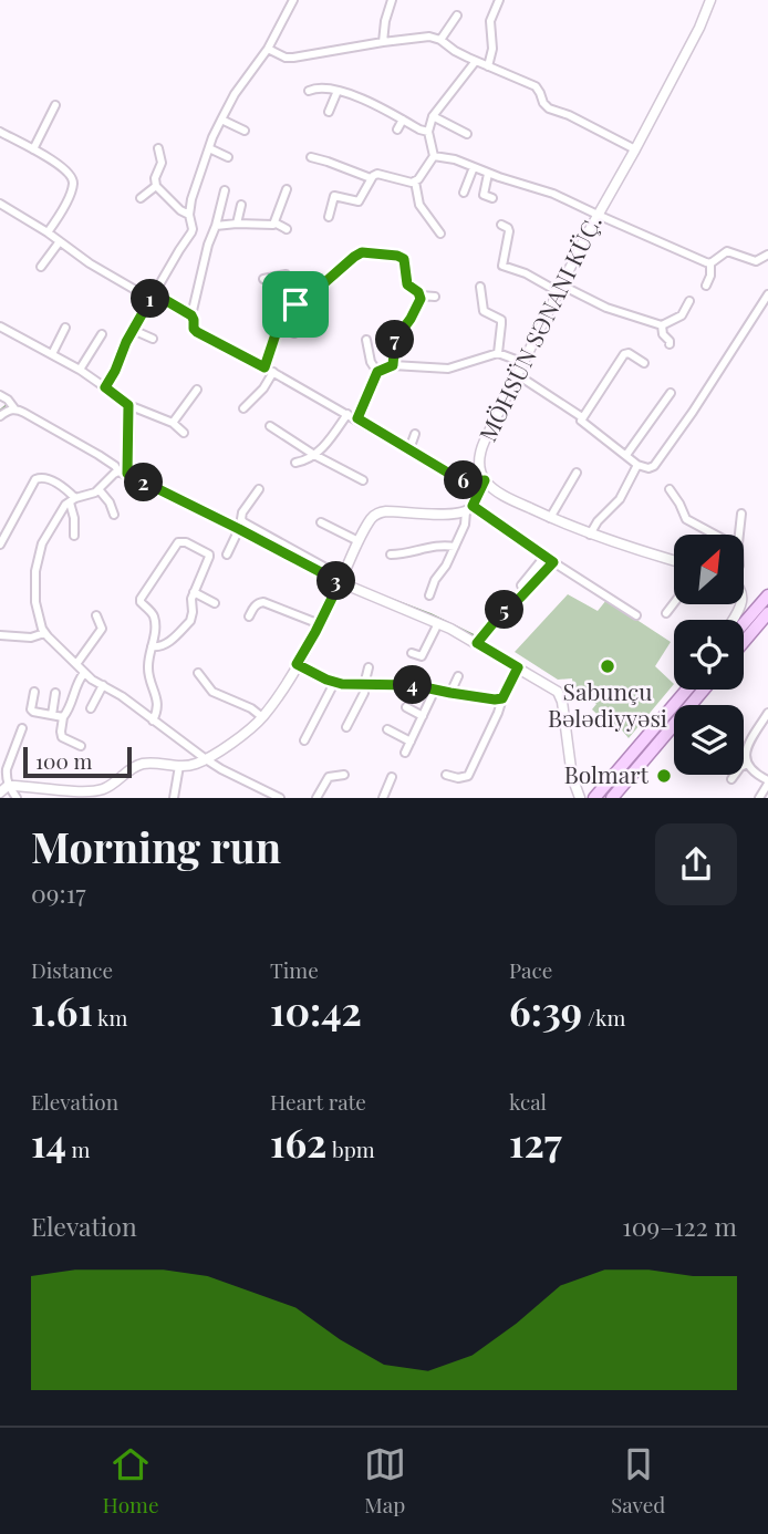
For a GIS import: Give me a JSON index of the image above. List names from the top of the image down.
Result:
{
  "streets": {
    "street": ["MÖHSÜN SƏNANI KÜÇ."]
  },
  "places": ["Sabunçu Bələdiyyəsi", "Bolmart"],
  "scale_bar": "100 m",
  "north": "top right",
  "page": {
    "pins": [
      "1",
      "7",
      "6",
      "2",
      "3",
      "5",
      "4"
    ],
    "scale": "100 m",
    "heading": ["Morning run", "09:17"],
    "stats": [
      ["Distance", "1.61 km"],
      ["Time", "10:42"],
      ["Pace", "6:39 /km"],
      ["Elevation", "14 m"],
      ["Heart rate", "162 bpm"],
      ["kcal", "127"]
    ],
    "chart": ["Elevation", "109–122 m"],
    "tabs": ["Home", "Map", "Saved"]
  }
}
